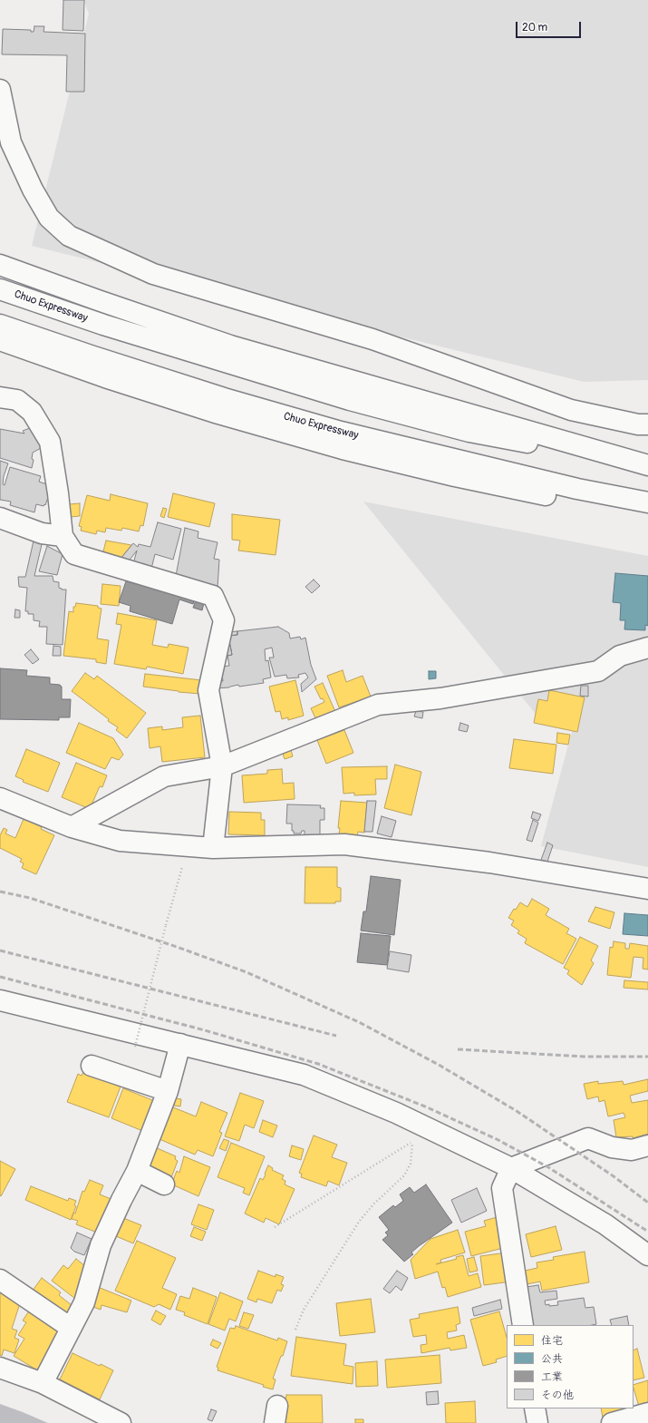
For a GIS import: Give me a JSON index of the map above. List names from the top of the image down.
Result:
{
  "streets": {
    "main road": ["Chuo Expressway"]
  },
  "legend": [
    "住宅",
    "公共",
    "工業",
    "その他"
  ],
  "scale_bar": "20 m"
}
